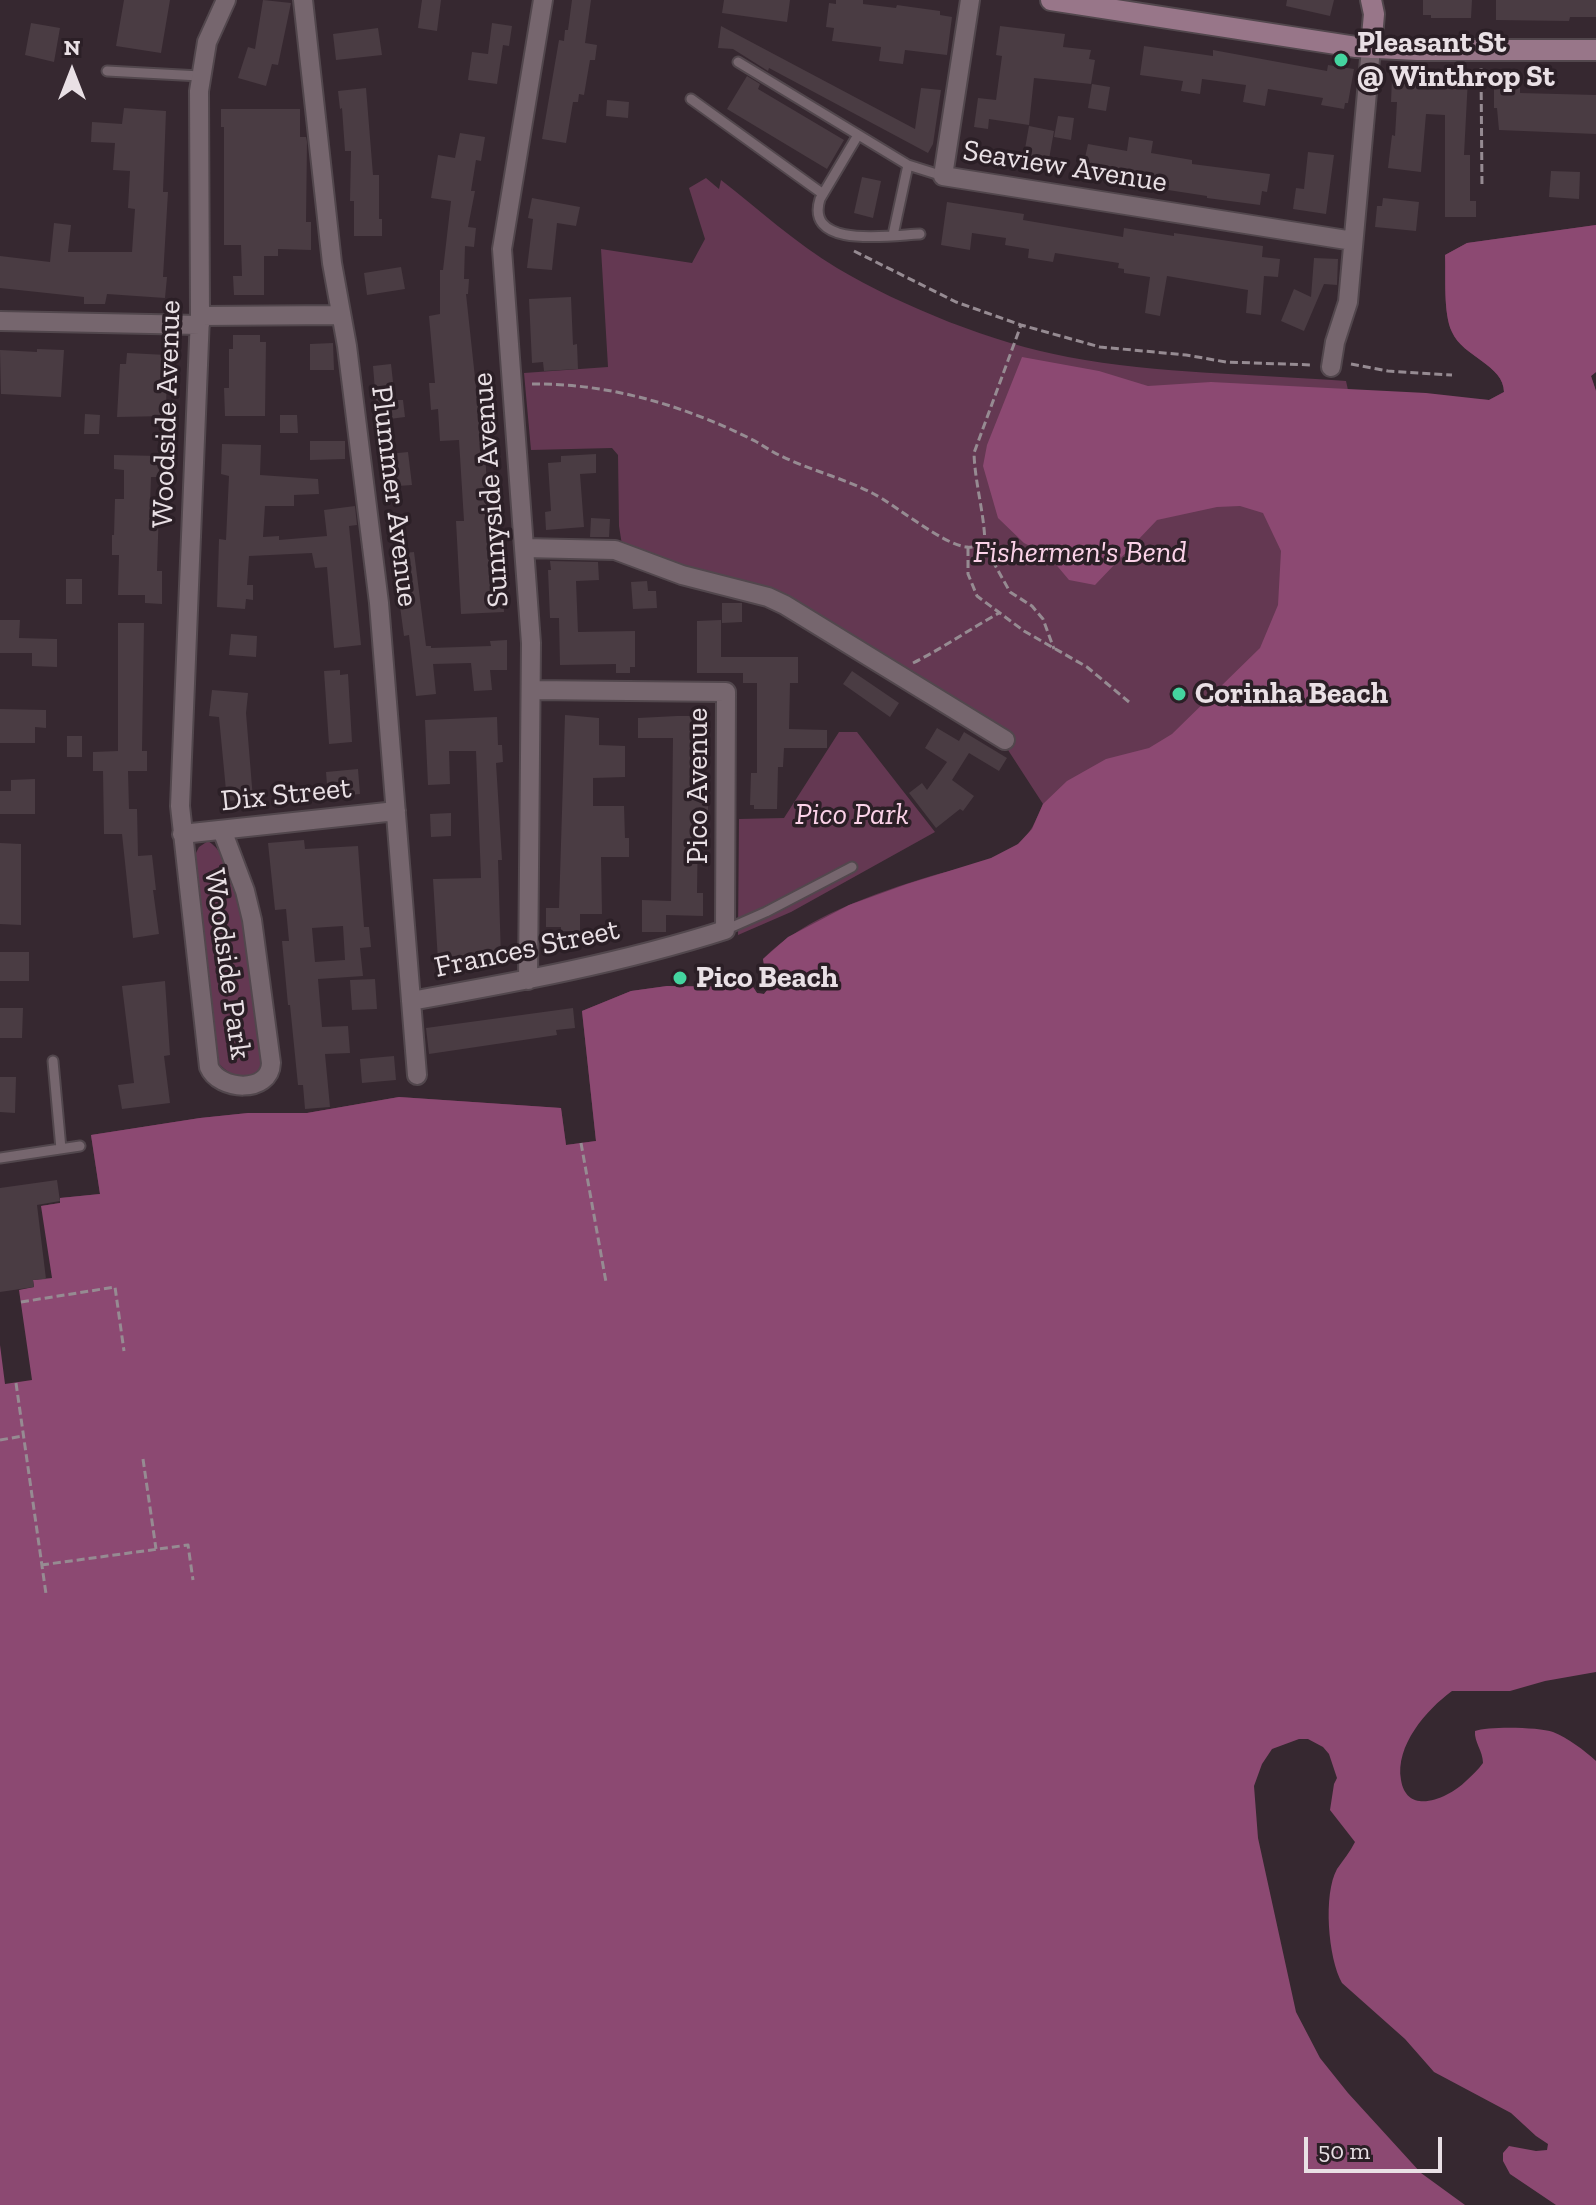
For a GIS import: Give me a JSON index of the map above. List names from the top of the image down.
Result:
{
  "streets": {
    "street": [
      "Seaview Avenue",
      "Woodside Avenue",
      "Sunnyside Avenue",
      "Plummer Avenue",
      "Pico Avenue",
      "Dix Street",
      "Frances Street",
      "Woodside Park"
    ]
  },
  "crossings": [
    ["Woodside Avenue", "Dix Street"],
    ["Woodside Avenue", "Woodside Park"],
    ["Sunnyside Avenue", "Pico Avenue"],
    ["Sunnyside Avenue", "Frances Street"],
    ["Plummer Avenue", "Dix Street"],
    ["Plummer Avenue", "Frances Street"],
    ["Pico Avenue", "Frances Street"],
    ["Dix Street", "Woodside Park"]
  ],
  "parks": ["Fishermen's Bend", "Pico Park"],
  "places": ["Pleasant St @ Winthrop St", "Corinha Beach", "Pico Beach"],
  "scale_bar": "50 m",
  "north": "top"
}
